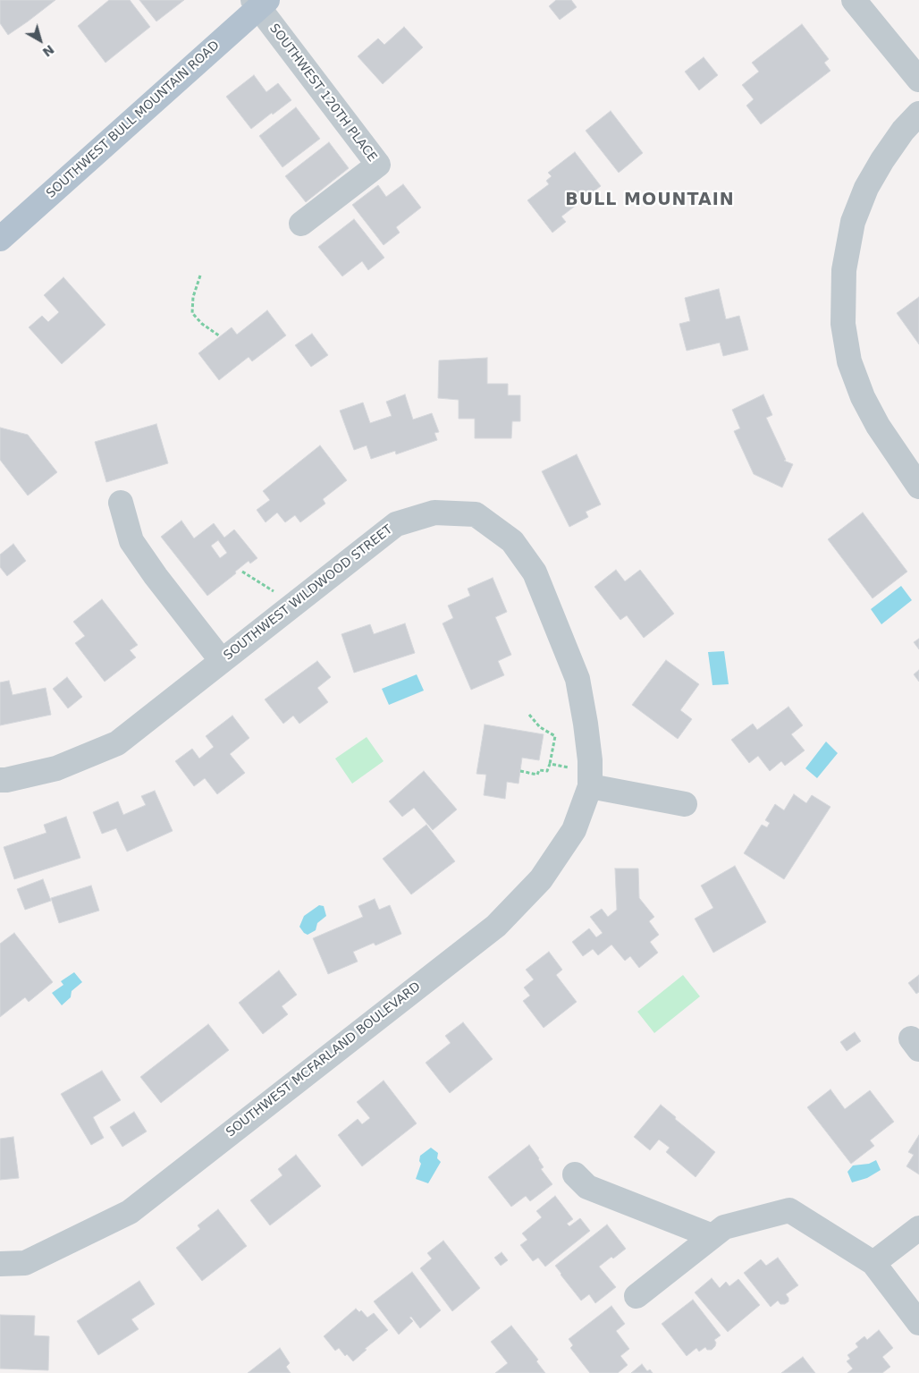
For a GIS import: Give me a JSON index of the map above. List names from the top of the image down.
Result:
{
  "streets": {
    "main road": ["SOUTHWEST BULL MOUNTAIN ROAD"],
    "street": ["SOUTHWEST 120TH PLACE", "SOUTHWEST WILDWOOD STREET", "SOUTHWEST MCFARLAND BOULEVARD"]
  },
  "crossings": [
    ["SOUTHWEST 120TH PLACE", "SOUTHWEST BULL MOUNTAIN ROAD"],
    ["SOUTHWEST WILDWOOD STREET", "SOUTHWEST MCFARLAND BOULEVARD"]
  ],
  "districts": ["BULL MOUNTAIN"],
  "north": "bottom right"
}
